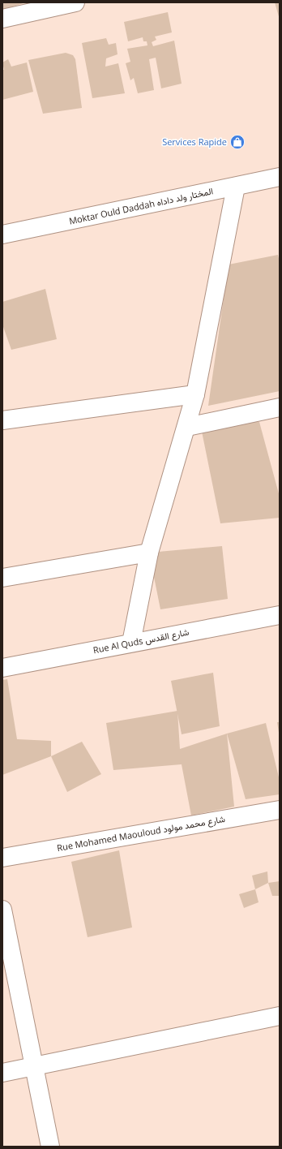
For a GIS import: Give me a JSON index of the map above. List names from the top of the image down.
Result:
{
  "streets": {
    "street": ["Moktar Ould Daddah المختار ولد داداه", "Rue Al Quds شارع القدس", "Rue Mohamed Maouloud شارع محمد مولود"]
  },
  "places": {
    "shop": ["Services Rapide"]
  }
}
